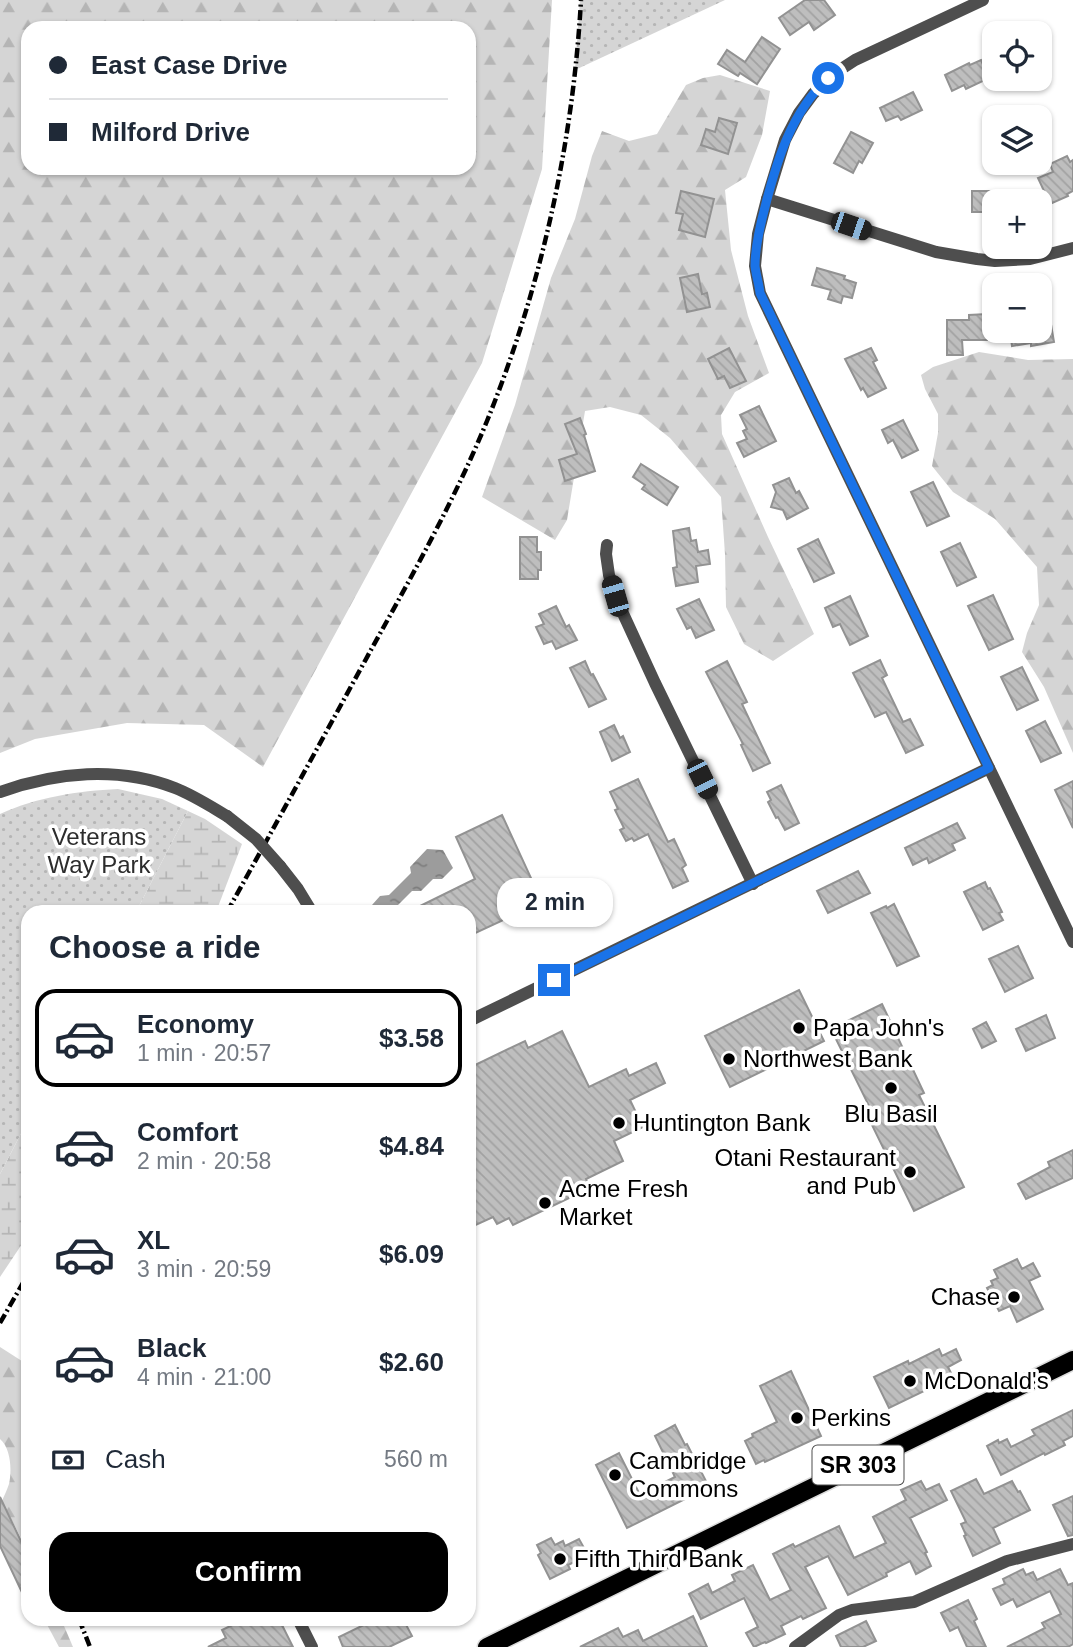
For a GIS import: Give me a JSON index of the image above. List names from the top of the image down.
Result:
{
  "streets": {
    "main road": ["SR 303"]
  },
  "parks": ["Veterans Way Park"],
  "places": [
    "Papa John's",
    "Northwest Bank",
    "Blu Basil",
    "Huntington Bank",
    "Otani Restaurant and Pub",
    "Acme Fresh Market",
    "Chase",
    "McDonald's",
    "Perkins",
    "Cambridge Commons",
    "Fifth Third Bank"
  ],
  "page": {
    "map_buttons": ["+", "−"],
    "banner": ["East Case Drive", "Milford Drive"],
    "bubble": "2 min",
    "heading": "Choose a ride",
    "list": [
      {
        "name": "Economy",
        "note": "1 min · 20:57",
        "value": "$3.58"
      },
      {
        "name": "Comfort",
        "note": "2 min · 20:58",
        "value": "$4.84"
      },
      {
        "name": "XL",
        "note": "3 min · 20:59",
        "value": "$6.09"
      },
      {
        "name": "Black",
        "note": "4 min · 21:00",
        "value": "$2.60"
      }
    ],
    "pay": ["Cash", "560 m"],
    "buttons": "Confirm"
  }
}
